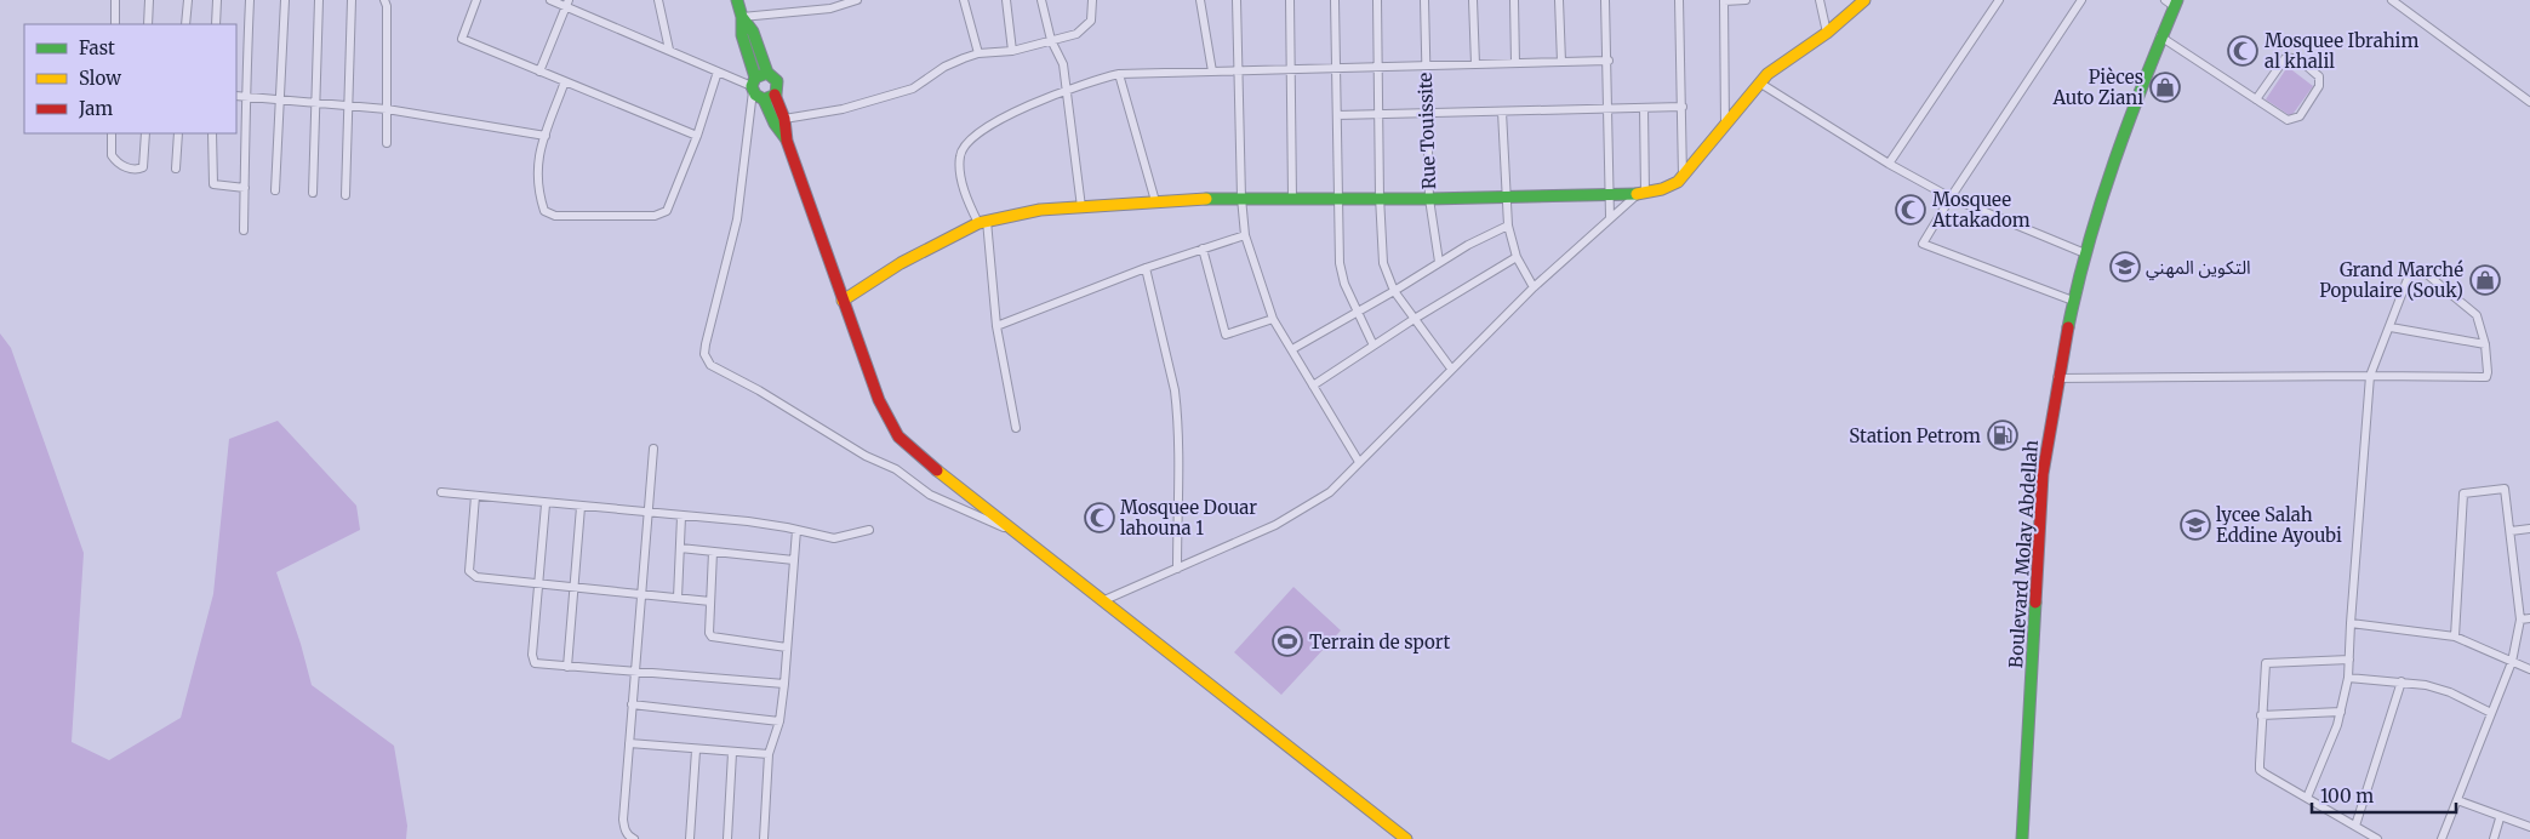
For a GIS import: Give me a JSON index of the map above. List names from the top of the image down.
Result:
{
  "streets": {
    "main road": ["Boulevard Molay Abdellah"],
    "street": ["Rue Touissite"]
  },
  "places": {
    "mosque": ["Mosquee Ibrahim al khalil", "Mosquee Attakadom", "Mosquee Douar lahouna 1"],
    "shop": ["Pièces Auto Ziani", "Grand Marché Populaire (Souk)"],
    "school or university": ["التكوين المهني", "lycee Salah Eddine Ayoubi"],
    "fuel station": ["Station Petrom"],
    "sports": ["Terrain de sport"]
  },
  "legend": ["Fast", "Slow", "Jam"],
  "scale_bar": "100 m"
}
